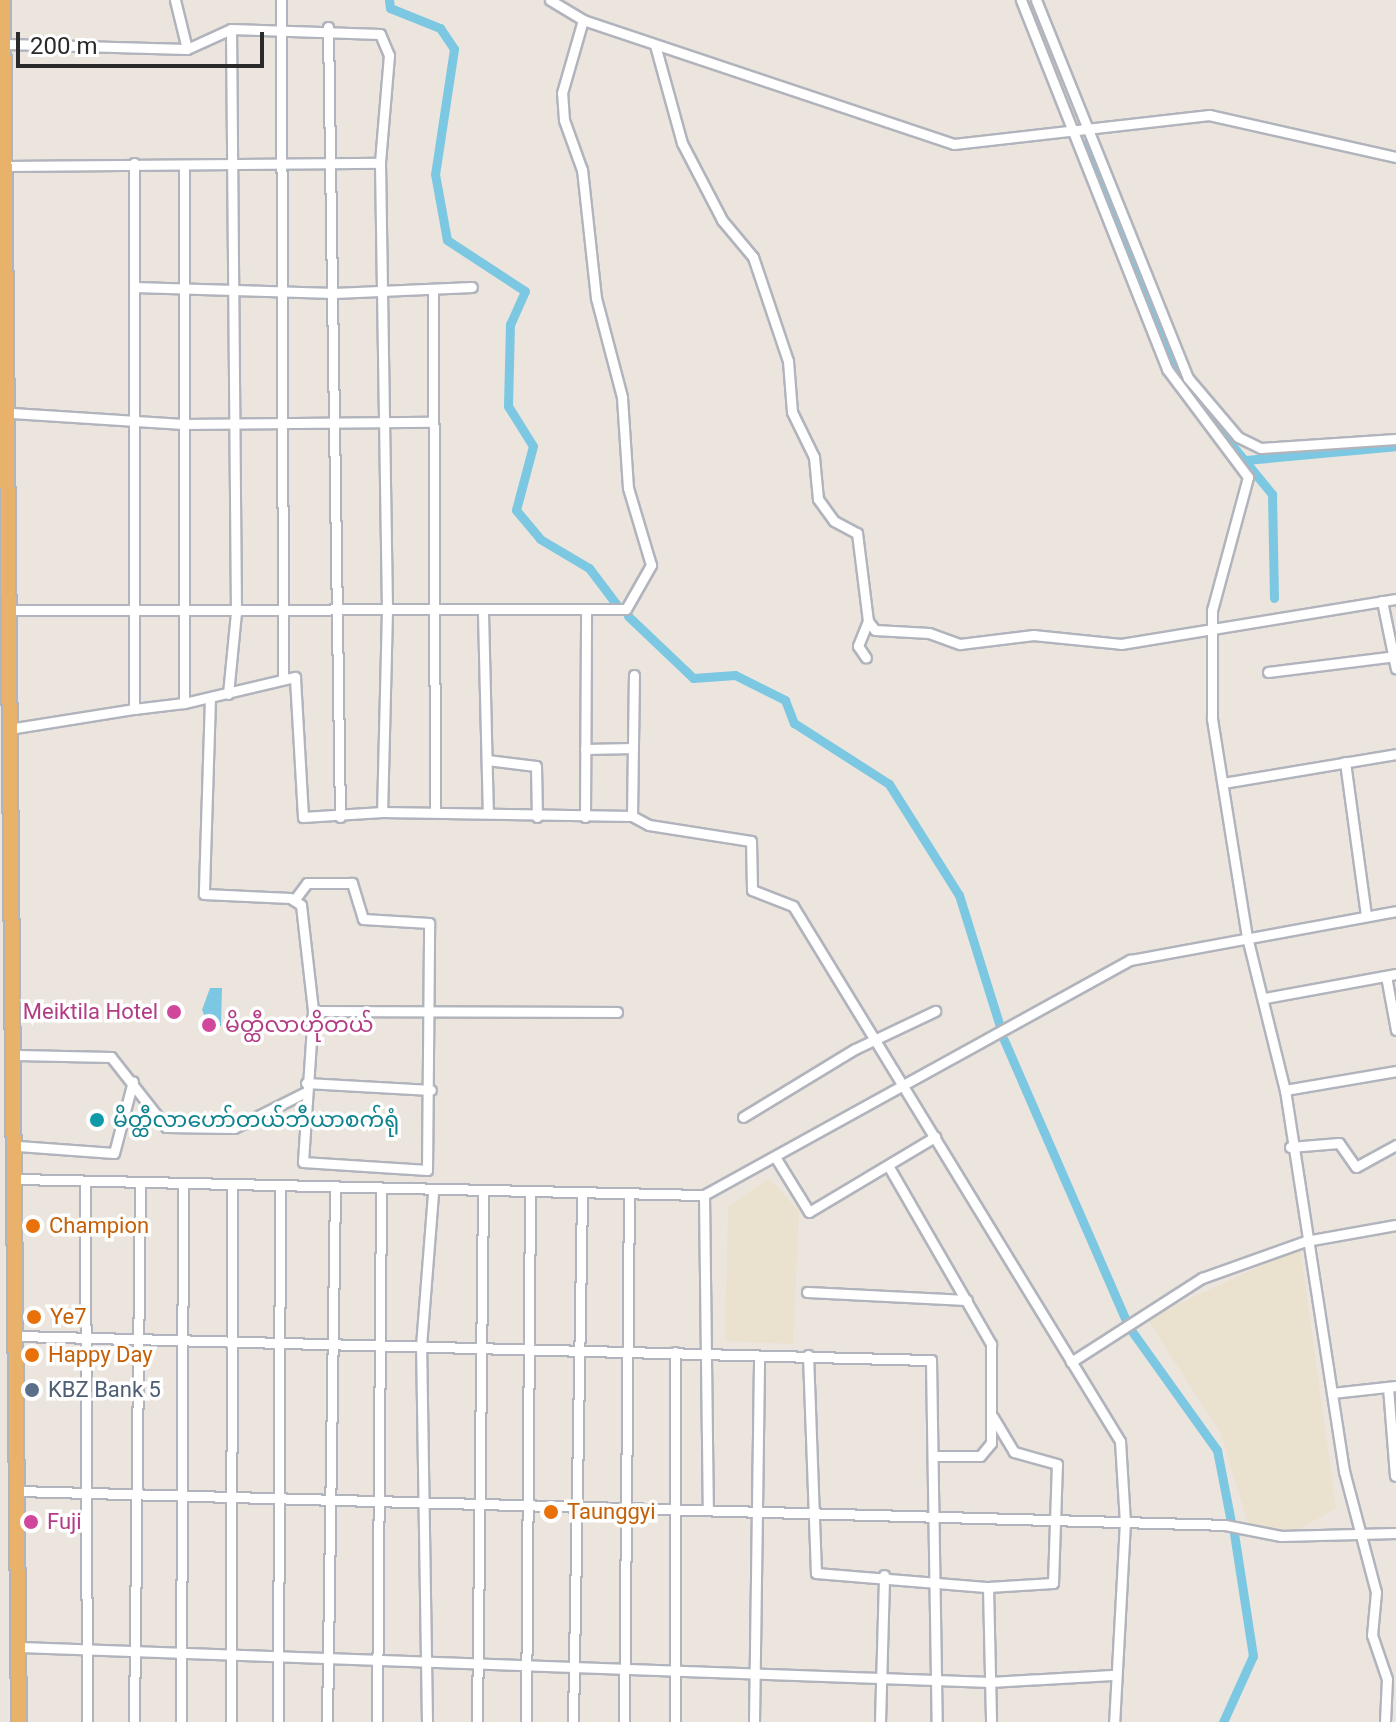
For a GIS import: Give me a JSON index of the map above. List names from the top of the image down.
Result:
{
  "places": [
    "Meiktila Hotel",
    "မိတ္ထီလာဟိုတယ်",
    "မိတ္ထီလာဟော်တယ်ဘီယာစက်ရုံ",
    "Champion",
    "Ye7",
    "Happy Day",
    "KBZ Bank 5",
    "Taunggyi",
    "Fuji"
  ],
  "scale_bar": "200 m"
}
